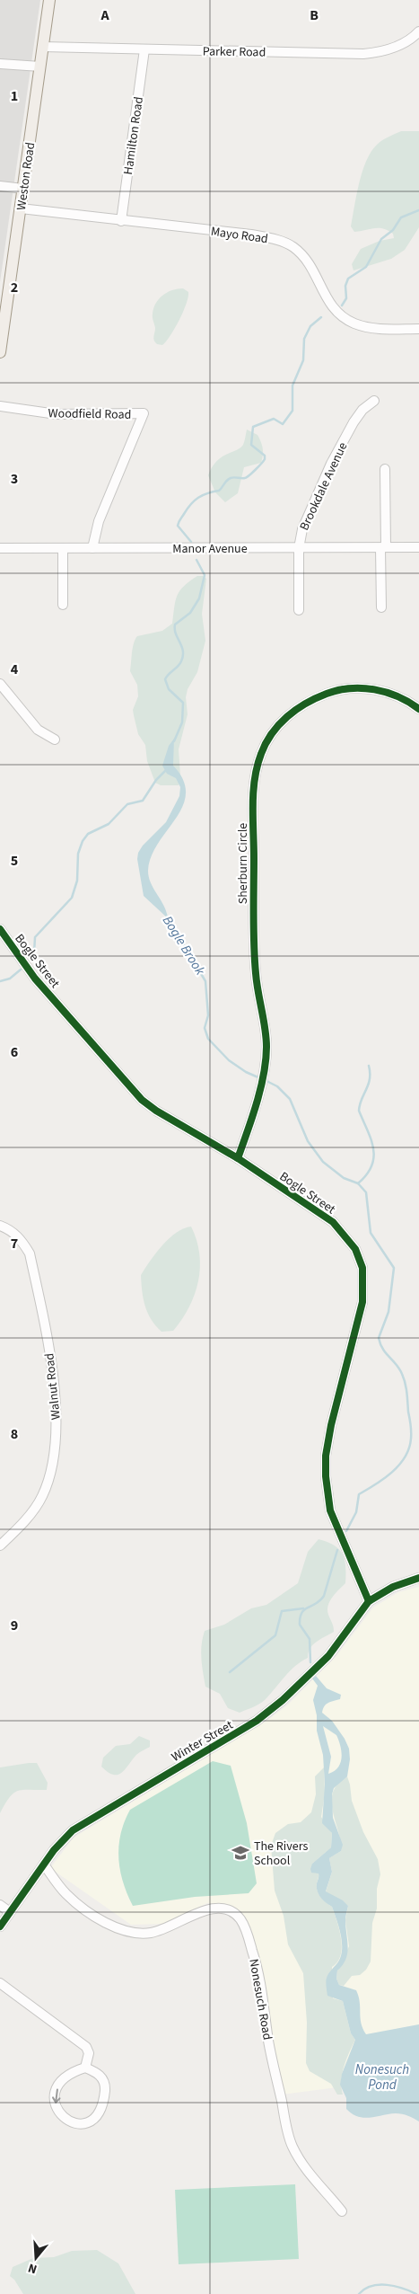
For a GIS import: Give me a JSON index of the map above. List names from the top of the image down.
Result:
{
  "streets": {
    "main road": ["Weston Road"],
    "street": [
      "Parker Road",
      "Hamilton Road",
      "Mayo Road",
      "Woodfield Road",
      "Brookdale Avenue",
      "Manor Avenue",
      "Sherburn Circle",
      "Bogle Street",
      "Walnut Road",
      "Winter Street",
      "Nonesuch Road"
    ]
  },
  "crossings": [
    ["Parker Road", "Hamilton Road"],
    ["Parker Road", "Weston Road"],
    ["Hamilton Road", "Mayo Road"],
    ["Weston Road", "Mayo Road"],
    ["Woodfield Road", "Manor Avenue"],
    ["Brookdale Avenue", "Manor Avenue"],
    ["Sherburn Circle", "Bogle Street"],
    ["Bogle Street", "Winter Street"],
    ["Winter Street", "Nonesuch Road"]
  ],
  "water": ["Bogle Brook", "Nonesuch Pond"],
  "places": {
    "school or university": ["The Rivers School"]
  },
  "north": "bottom",
  "grid": {
    "columns": ["A", "B"],
    "rows": [
      "1",
      "2",
      "3",
      "4",
      "5",
      "6",
      "7",
      "8",
      "9"
    ]
  }
}
